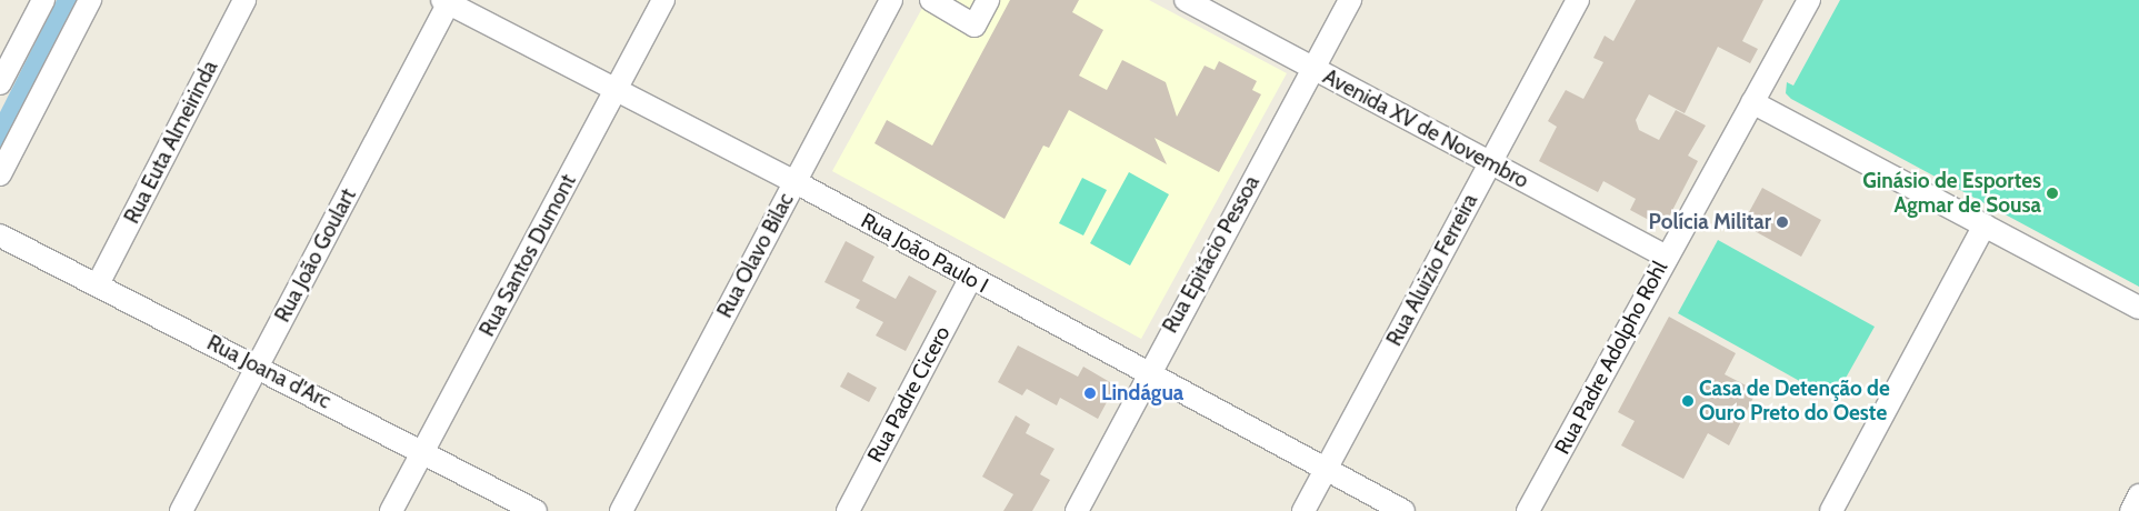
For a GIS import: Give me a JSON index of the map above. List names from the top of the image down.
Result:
{
  "streets": {
    "street": [
      "Avenida XV de Novembro",
      "Rua Euta Almeirinda",
      "Rua João Paulo I",
      "Rua Epitácio Pessoa",
      "Rua João Goulart",
      "Rua Santos Dumont",
      "Rua Olavo Bilac",
      "Rua Aluizio Ferreira",
      "Rua Padre Adolpho Rohl",
      "Rua Joana d'Arc",
      "Rua Padre Cicero"
    ]
  },
  "crossings": [
    ["Avenida XV de Novembro", "Rua Epitácio Pessoa"],
    ["Avenida XV de Novembro", "Rua Aluizio Ferreira"],
    ["Avenida XV de Novembro", "Rua Padre Adolpho Rohl"],
    ["Rua Euta Almeirinda", "Rua Joana d'Arc"],
    ["Rua João Paulo I", "Rua Epitácio Pessoa"],
    ["Rua João Paulo I", "Rua João Goulart"],
    ["Rua João Paulo I", "Rua Santos Dumont"],
    ["Rua João Paulo I", "Rua Olavo Bilac"],
    ["Rua João Paulo I", "Rua Aluizio Ferreira"],
    ["Rua João Paulo I", "Rua Padre Cicero"],
    ["Rua João Goulart", "Rua Joana d'Arc"],
    ["Rua Santos Dumont", "Rua Joana d'Arc"]
  ],
  "places": [
    "Ginásio de Esportes Agmar de Sousa",
    "Polícia Militar",
    "Lindágua",
    "Casa de Detenção de Ouro Preto do Oeste"
  ]
}
